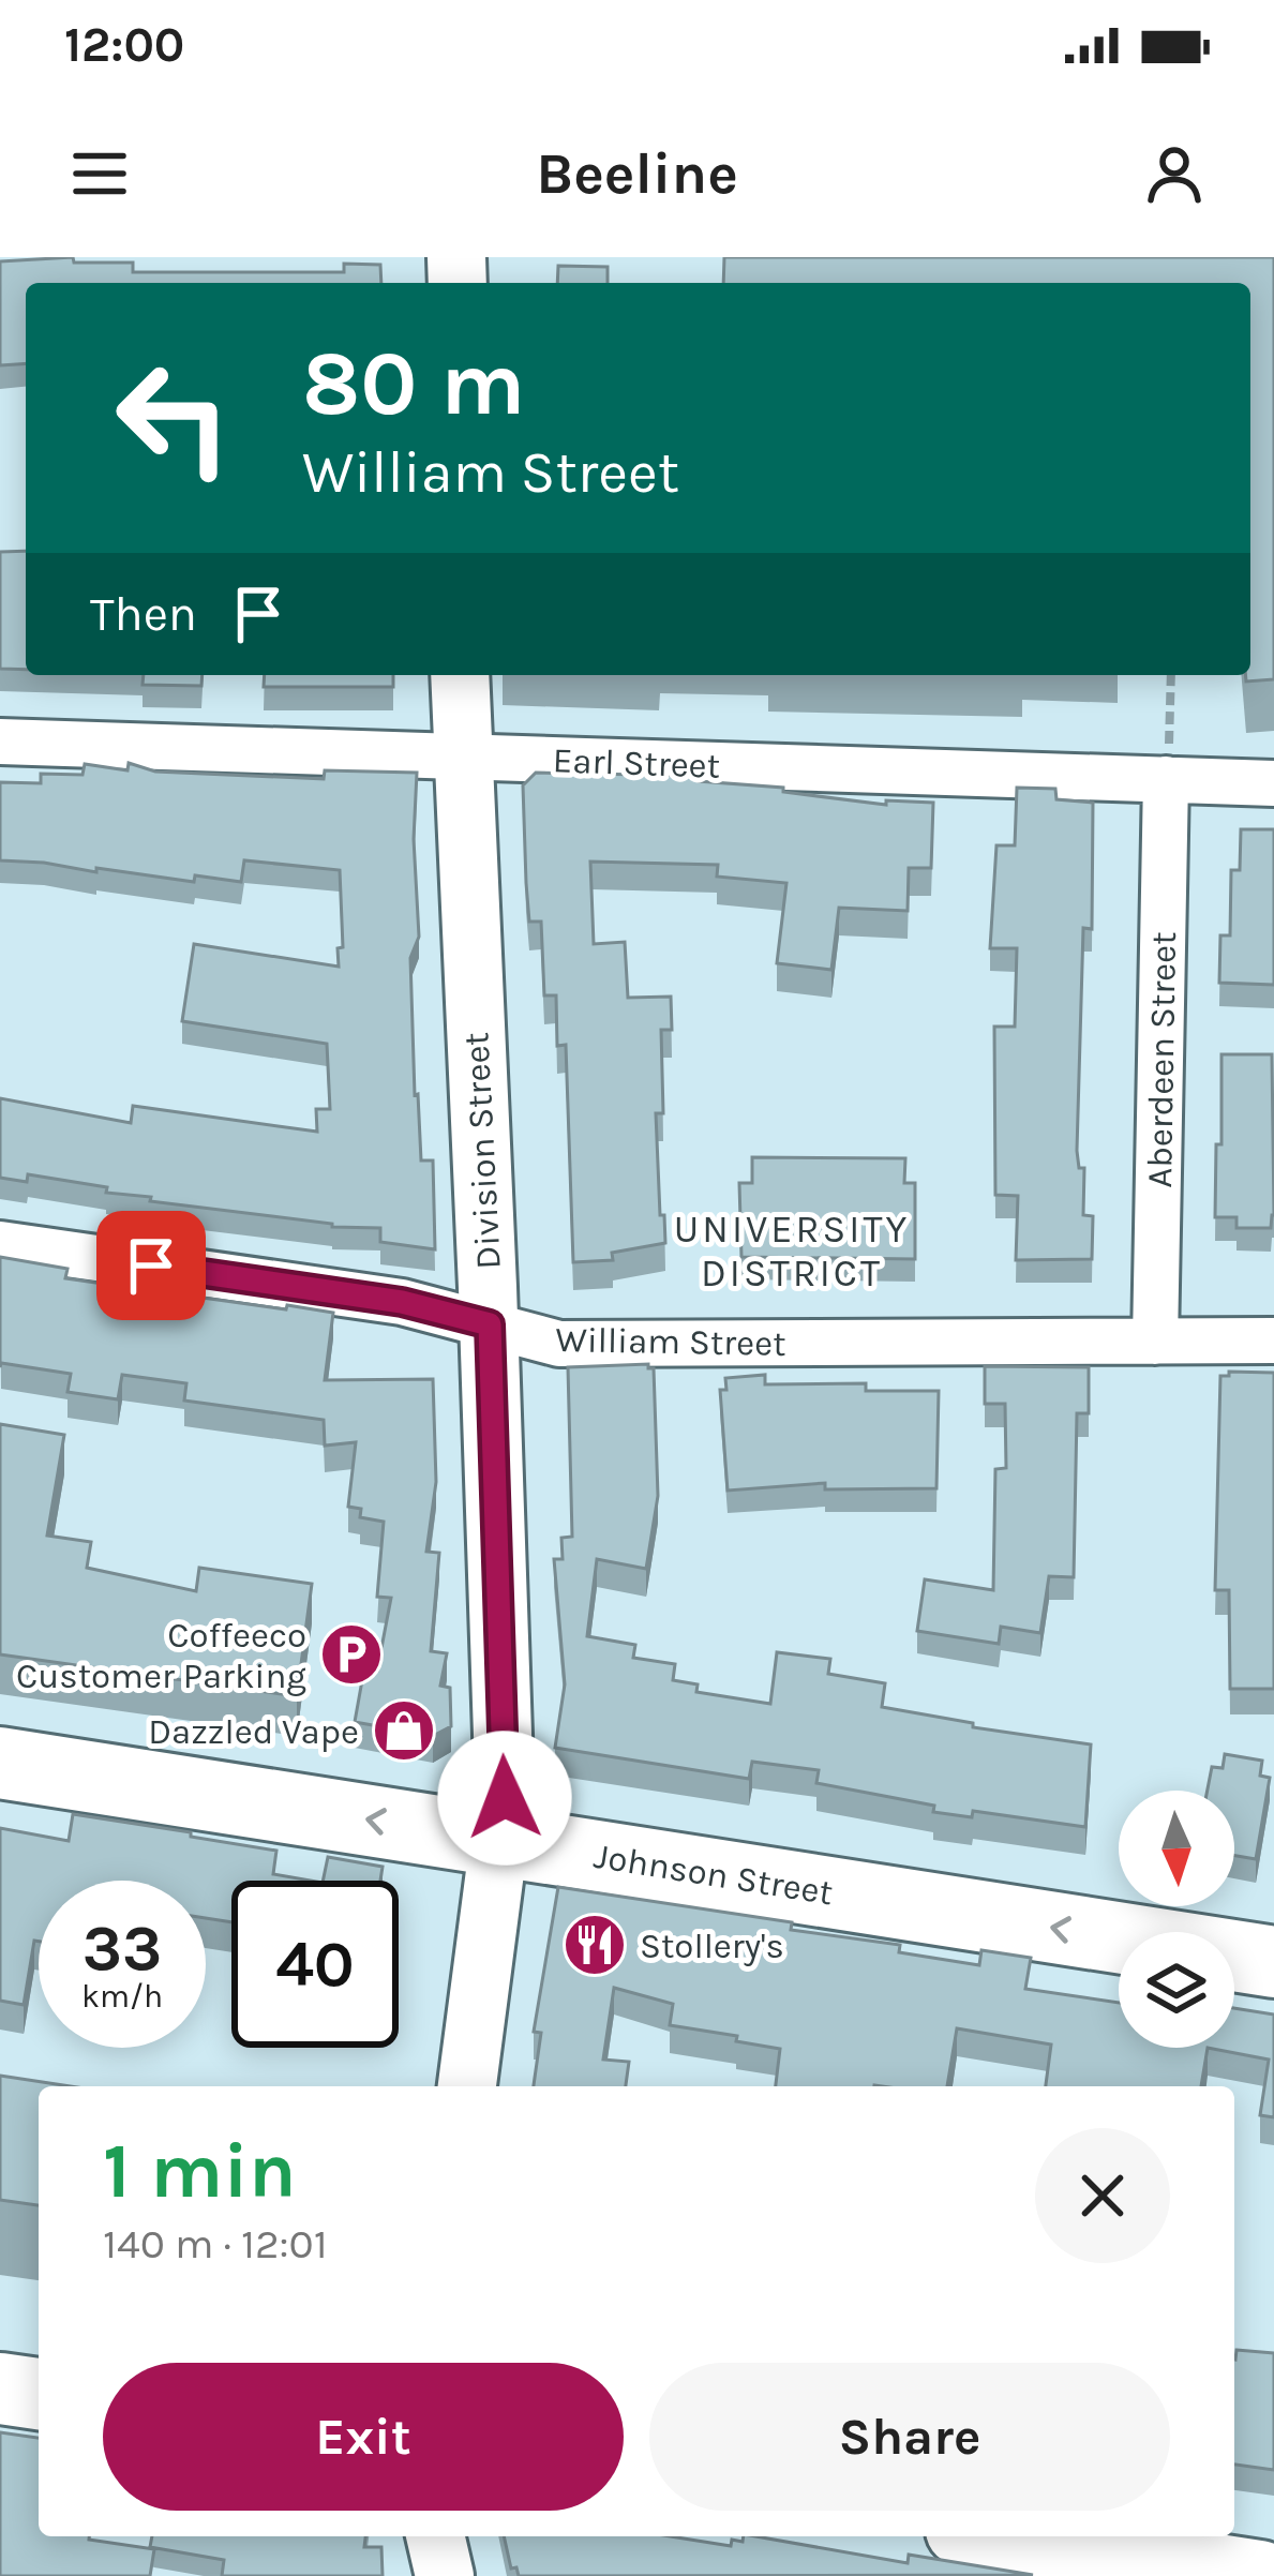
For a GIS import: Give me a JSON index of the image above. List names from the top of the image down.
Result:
{
  "streets": {
    "main road": ["Johnson Street"],
    "street": [
      "Earl Street",
      "Aberdeen Street",
      "Division Street",
      "William Street"
    ]
  },
  "crossings": [
    ["Earl Street", "Aberdeen Street"],
    ["Earl Street", "Division Street"],
    ["Aberdeen Street", "William Street"],
    ["Division Street", "William Street"],
    ["Division Street", "Johnson Street"]
  ],
  "one_way": ["Johnson Street"],
  "districts": ["UNIVERSITY DISTRICT"],
  "places": {
    "parking": ["Coffeeco Customer Parking"],
    "shop": ["Dazzled Vape"],
    "restaurant": ["Stollery's"]
  },
  "north": "bottom",
  "page": {
    "status": "12:00",
    "header": "Beeline",
    "turn": ["80 m", "William Street"],
    "then": "Then",
    "speed": "33 km/h",
    "limit": "40",
    "heading": ["1 min", "140 m · 12:01"],
    "buttons": ["Exit", "Share"]
  }
}
